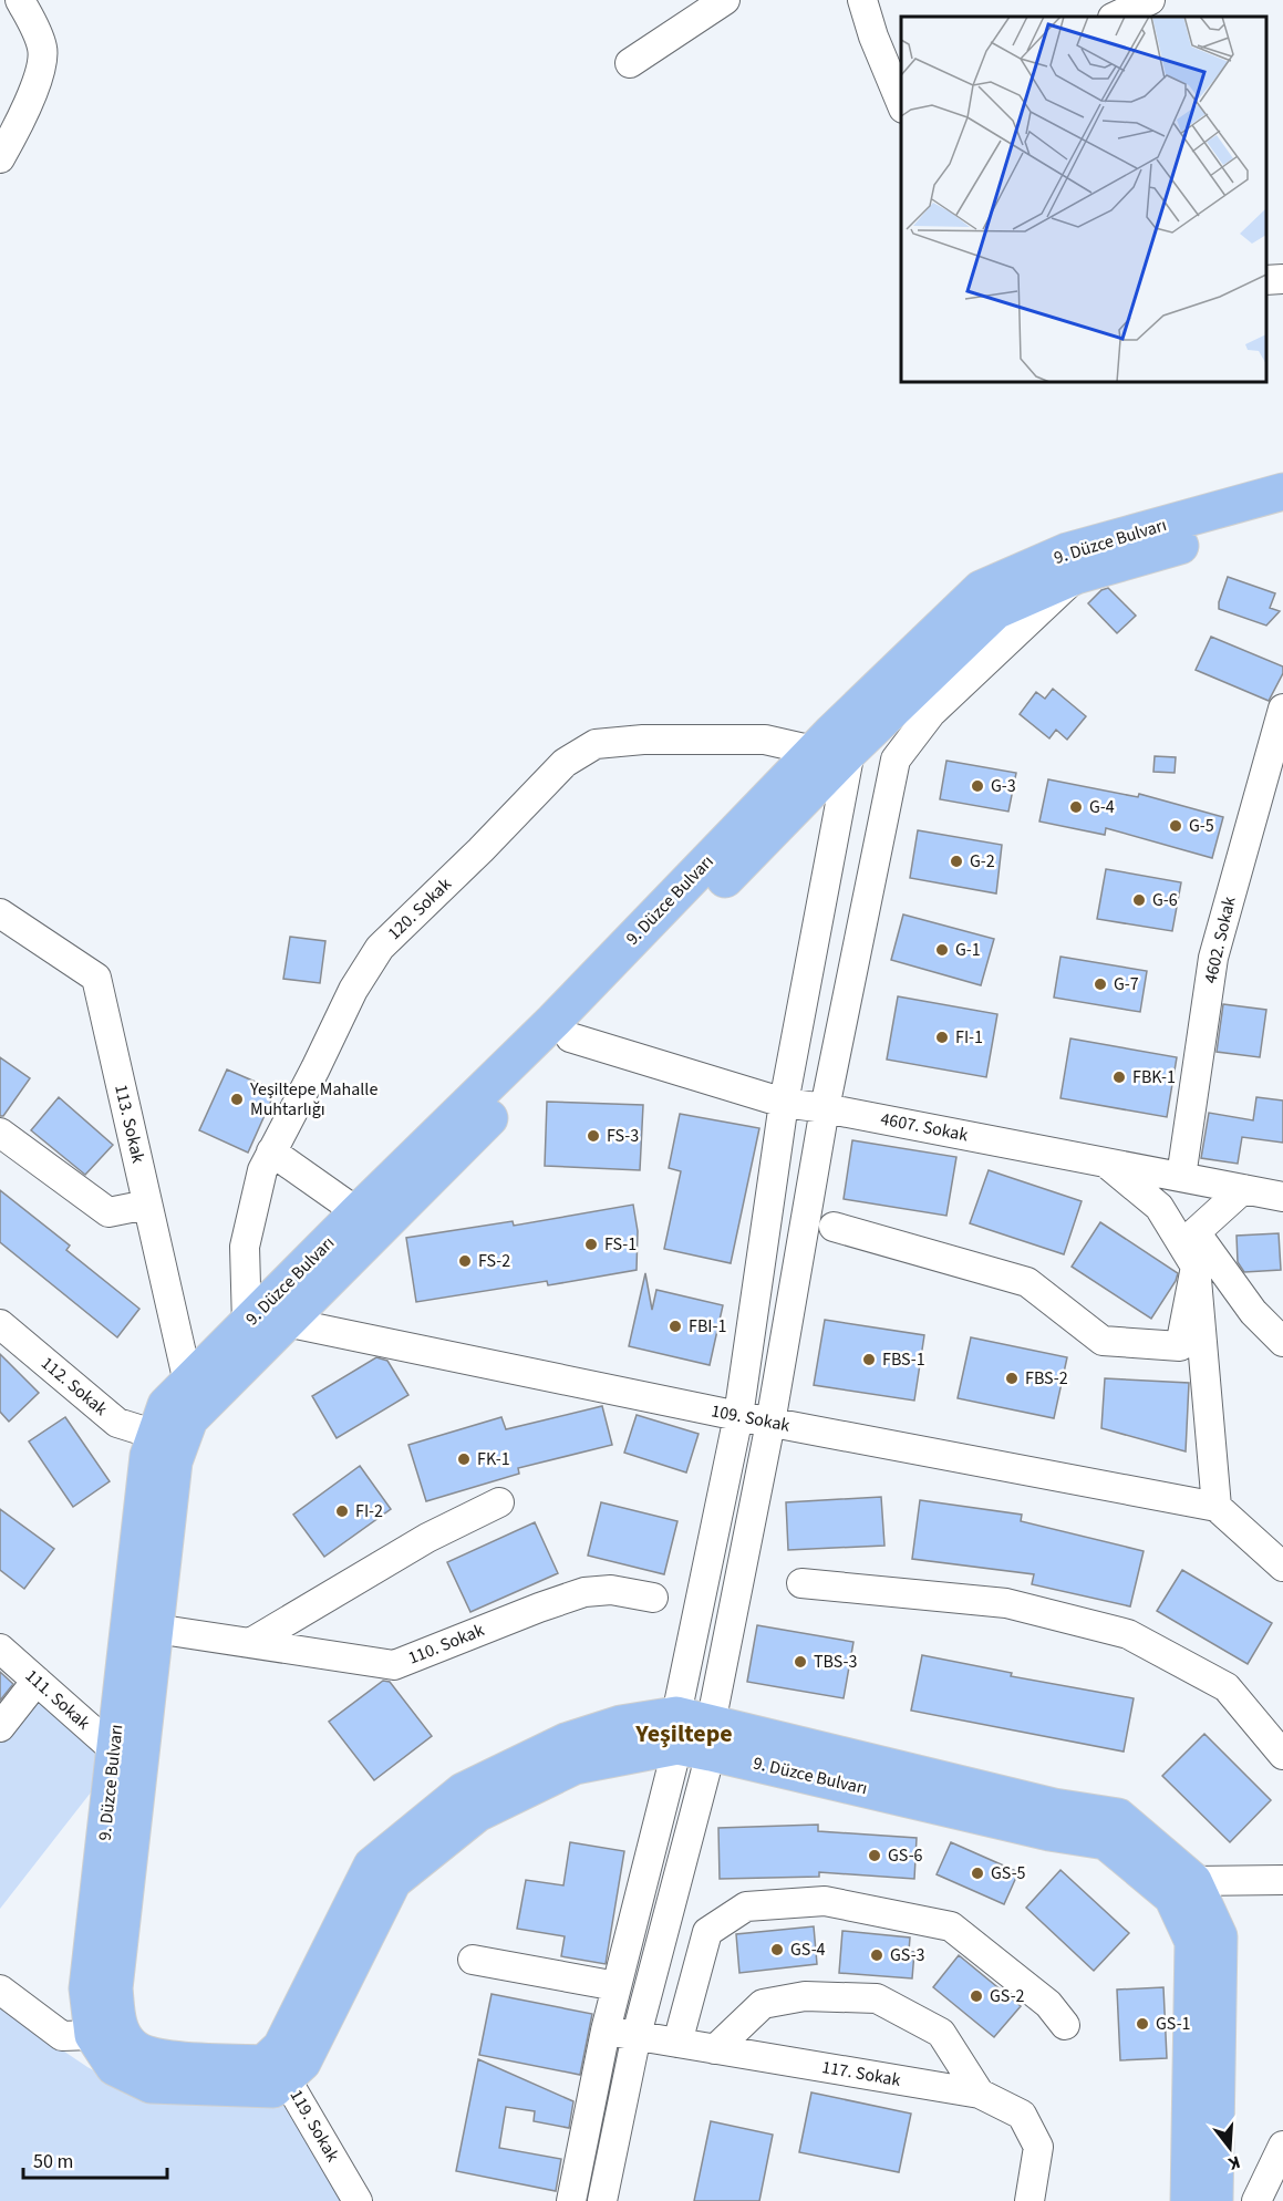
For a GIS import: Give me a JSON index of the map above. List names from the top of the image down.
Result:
{
  "streets": {
    "main road": ["9. Düzce Bulvarı"],
    "street": [
      "120. Sokak",
      "4602. Sokak",
      "113. Sokak",
      "4607. Sokak",
      "112. Sokak",
      "109. Sokak",
      "110. Sokak",
      "111. Sokak",
      "117. Sokak",
      "119. Sokak"
    ]
  },
  "crossings": [
    ["9. Düzce Bulvarı", "120. Sokak"],
    ["9. Düzce Bulvarı", "113. Sokak"],
    ["9. Düzce Bulvarı", "4607. Sokak"],
    ["9. Düzce Bulvarı", "112. Sokak"],
    ["9. Düzce Bulvarı", "109. Sokak"],
    ["9. Düzce Bulvarı", "110. Sokak"],
    ["9. Düzce Bulvarı", "111. Sokak"],
    ["9. Düzce Bulvarı", "119. Sokak"],
    ["4602. Sokak", "4607. Sokak"]
  ],
  "districts": ["Yeşiltepe"],
  "places": [
    "G-3",
    "G-4",
    "G-5",
    "G-2",
    "G-6",
    "G-1",
    "G-7",
    "FI-1",
    "FBK-1",
    "Yeşiltepe Mahalle Muhtarlığı",
    "FS-3",
    "FS-1",
    "FS-2",
    "FBI-1",
    "FBS-1",
    "FBS-2",
    "FK-1",
    "FI-2",
    "TBS-3",
    "GS-6",
    "GS-5",
    "GS-4",
    "GS-3",
    "GS-2",
    "GS-1"
  ],
  "scale_bar": "50 m",
  "north": "bottom"
}
